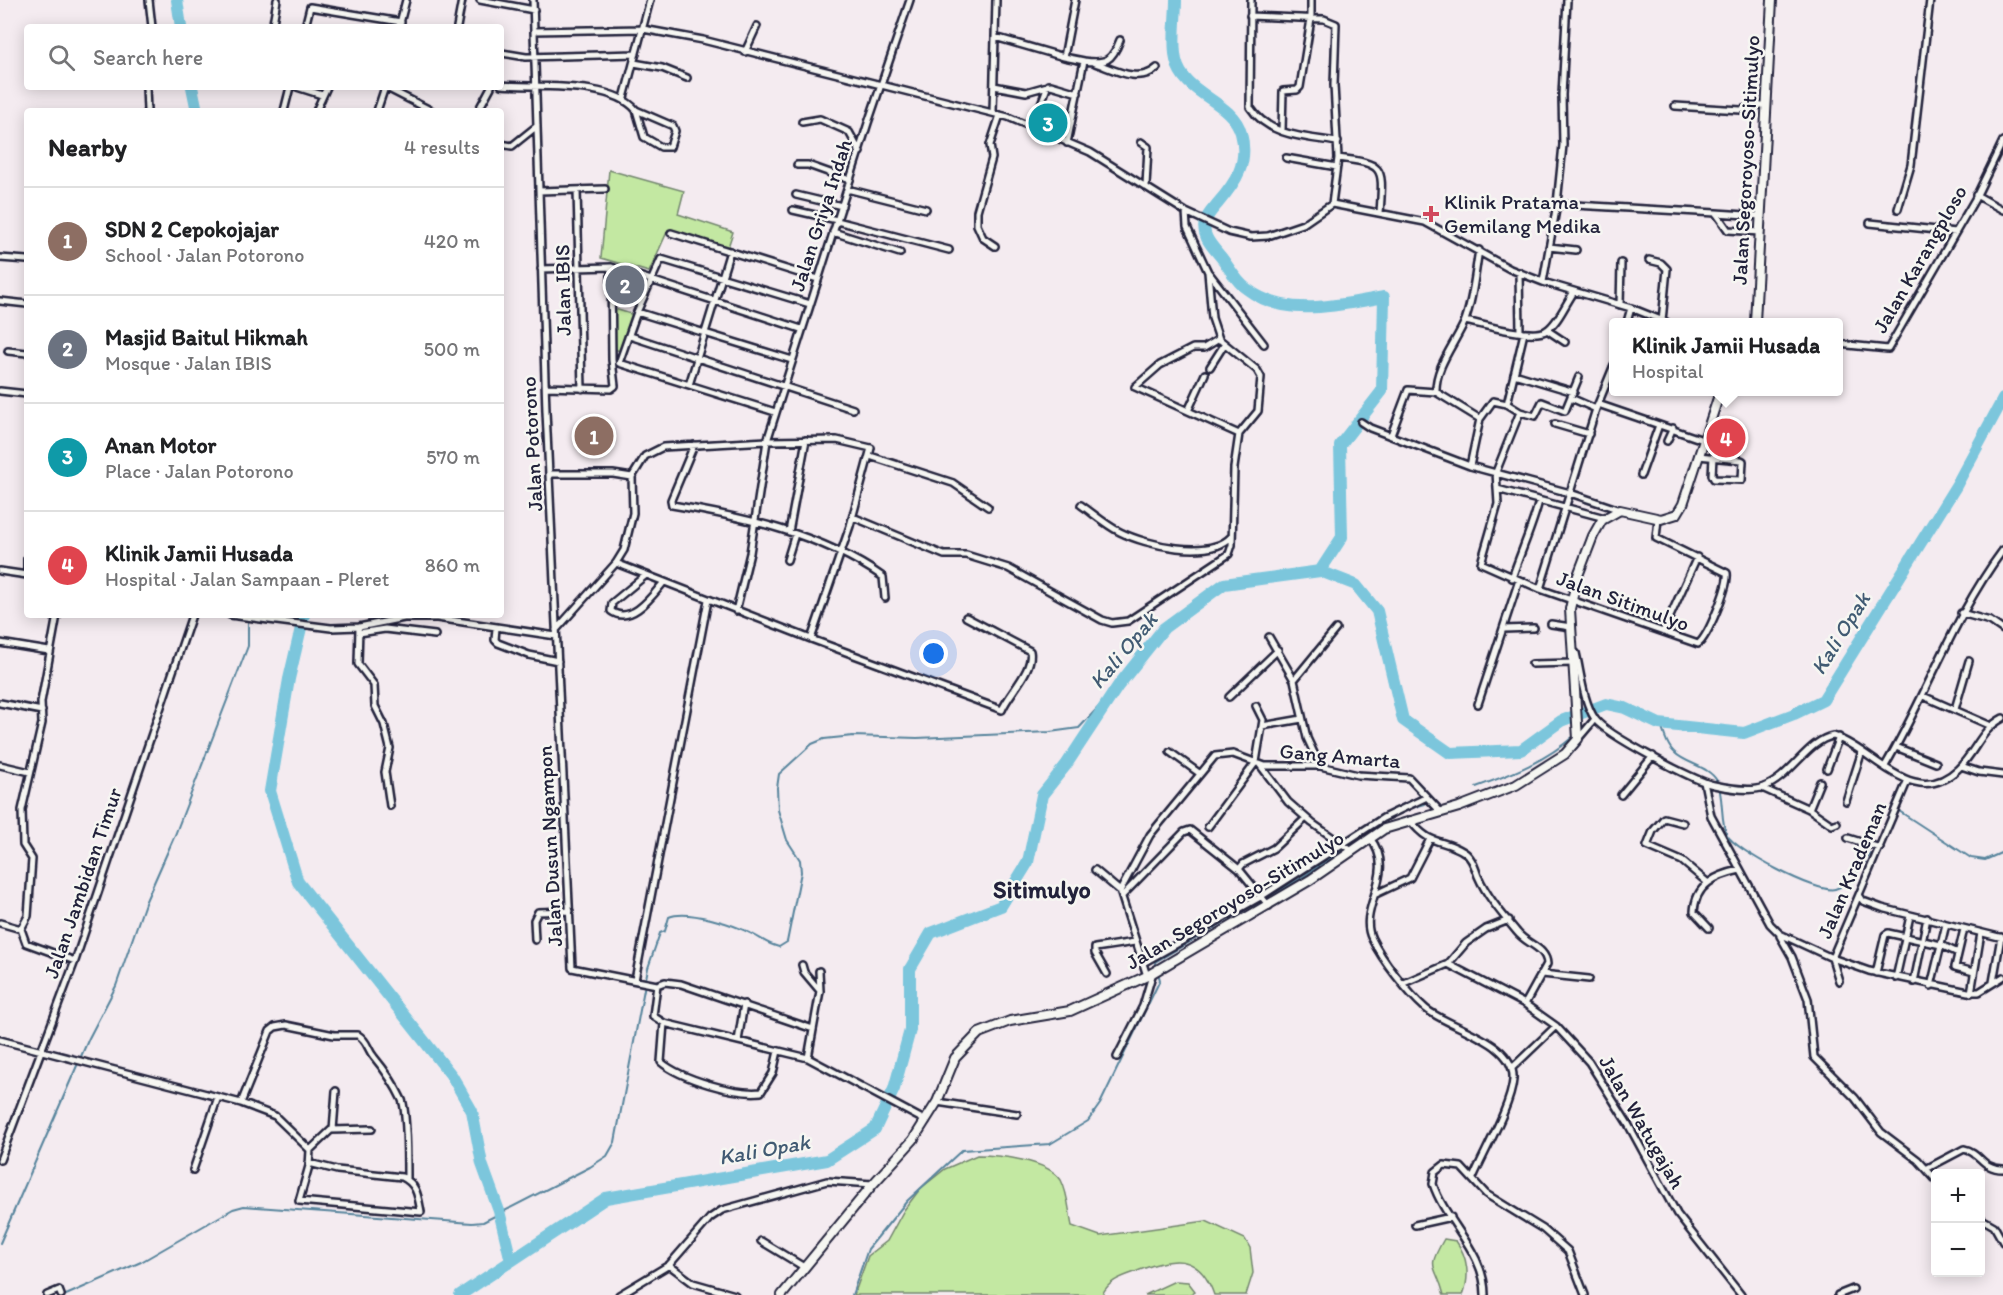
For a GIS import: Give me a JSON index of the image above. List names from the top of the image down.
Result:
{
  "streets": {
    "main road": ["Jalan Segoroyoso-Sitimulyo"],
    "street": [
      "Jalan Griya Indah",
      "Jalan Karangploso",
      "Jalan IBIS",
      "Jalan Potorono",
      "Jalan Sitimulyo",
      "Gang Amarta",
      "Jalan Dusun Ngampon",
      "Jalan Krademan",
      "Jalan Jambidan Timur",
      "Jalan Watugajah"
    ]
  },
  "crossings": [
    ["Jalan Segoroyoso-Sitimulyo", "Gang Amarta"],
    ["Jalan Potorono", "Jalan Dusun Ngampon"]
  ],
  "districts": ["Sitimulyo"],
  "water": ["Kali Opak"],
  "places": {
    "health": ["Klinik Pratama Gemilang Medika"]
  },
  "page": {
    "search": "Search here",
    "pins": [
      "3",
      "2",
      "1",
      "4"
    ],
    "heading": ["Nearby", "4 results"],
    "list": [
      {
        "mark": "1",
        "name": "SDN 2 Cepokojajar",
        "note": "School · Jalan Potorono",
        "value": "420 m"
      },
      {
        "mark": "2",
        "name": "Masjid Baitul Hikmah",
        "note": "Mosque · Jalan IBIS",
        "value": "500 m"
      },
      {
        "mark": "3",
        "name": "Anan Motor",
        "note": "Place · Jalan Potorono",
        "value": "570 m"
      },
      {
        "mark": "4",
        "name": "Klinik Jamii Husada",
        "note": "Hospital · Jalan Sampaan - Pleret",
        "value": "860 m"
      }
    ],
    "popup": ["Klinik Jamii Husada", "Hospital"],
    "map_buttons": ["+", "−"]
  }
}
